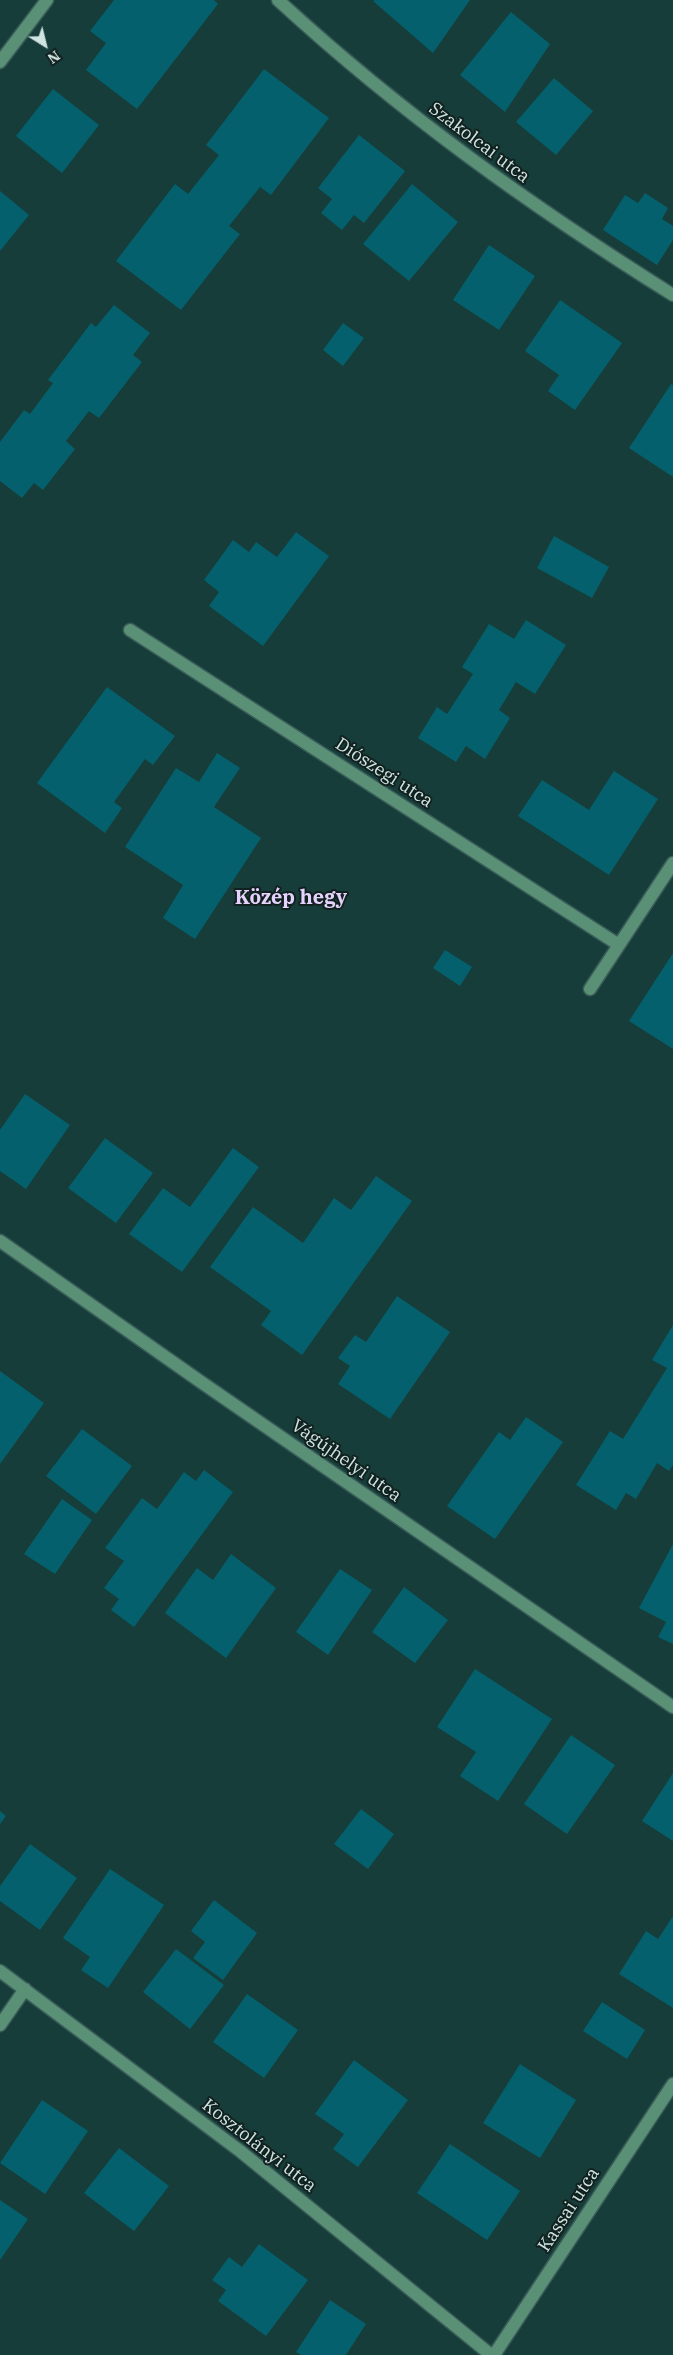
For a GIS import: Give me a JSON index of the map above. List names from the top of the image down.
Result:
{
  "streets": {
    "street": [
      "Szakolcai utca",
      "Diószegi utca",
      "Vágújhelyi utca",
      "Kosztolányi utca",
      "Kassai utca"
    ]
  },
  "crossings": [
    ["Kosztolányi utca", "Kassai utca"]
  ],
  "districts": ["Közép hegy"],
  "north": "bottom right"
}
